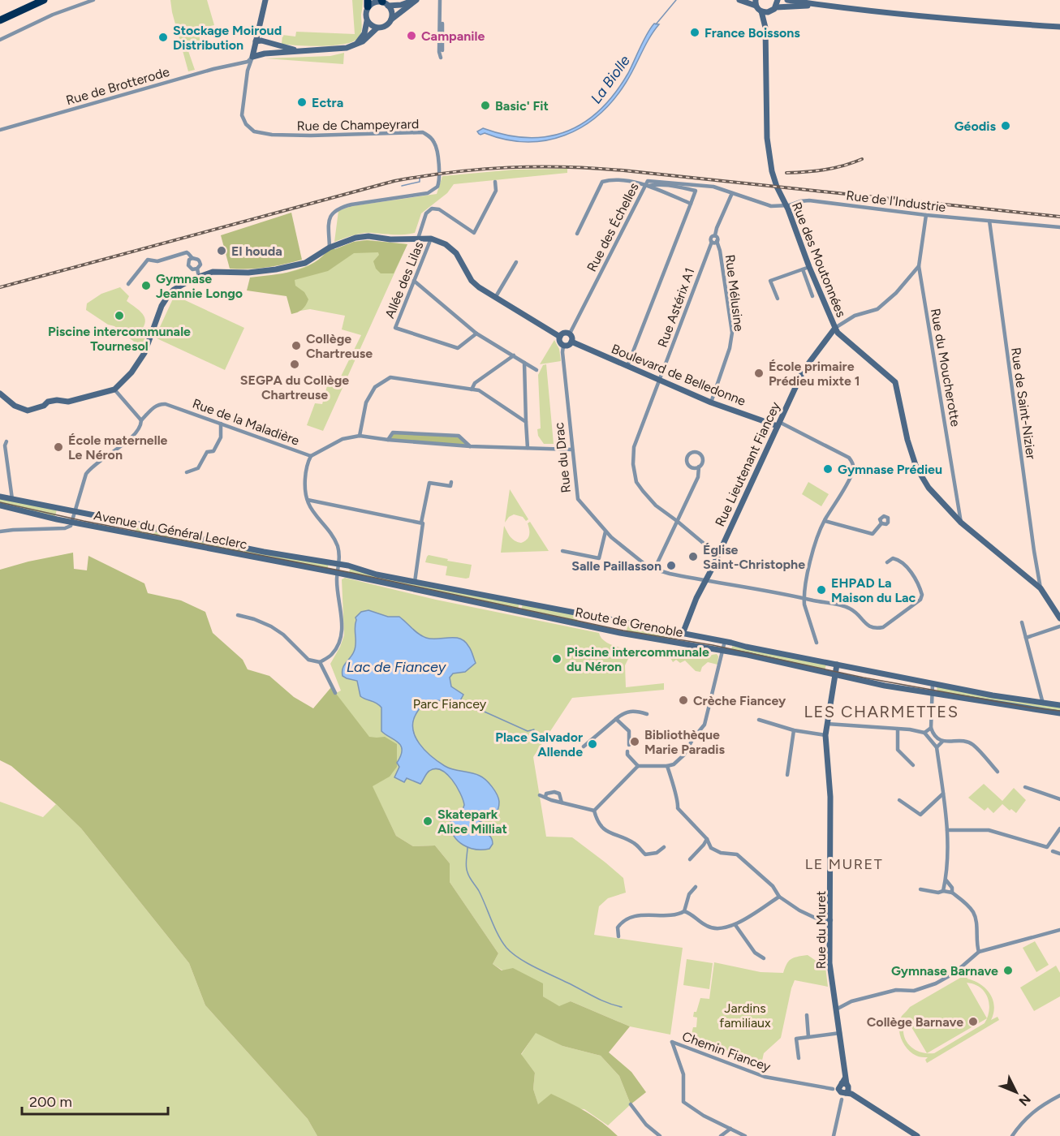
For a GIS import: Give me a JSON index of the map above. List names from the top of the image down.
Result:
{
  "streets": {
    "street": [
      "Rue de Brotterode",
      "Rue de Champeyrard",
      "Rue de l'Industrie",
      "Rue des Échelles",
      "Rue des Moutonnées",
      "Allée des Lilas",
      "Rue Mélusine",
      "Rue Astérix A1",
      "Rue du Moucherotte",
      "Boulevard de Belledonne",
      "Rue de Saint-Nizier",
      "Rue de la Maladière",
      "Rue du Drac",
      "Rue Lieutenant Fiancey",
      "Avenue du Général Leclerc",
      "Route de Grenoble",
      "Rue du Muret",
      "Chemin Fiancey"
    ]
  },
  "crossings": [
    ["Rue de Brotterode", "Rue de Champeyrard"],
    ["Rue de l'Industrie", "Rue des Échelles"],
    ["Rue de l'Industrie", "Rue des Moutonnées"],
    ["Rue de l'Industrie", "Rue du Moucherotte"],
    ["Rue de l'Industrie", "Rue de Saint-Nizier"],
    ["Rue des Échelles", "Boulevard de Belledonne"],
    ["Rue des Échelles", "Rue du Drac"],
    ["Rue des Moutonnées", "Rue du Moucherotte"],
    ["Rue des Moutonnées", "Rue de Saint-Nizier"],
    ["Rue des Moutonnées", "Rue Lieutenant Fiancey"],
    ["Rue Mélusine", "Rue Astérix A1"],
    ["Rue Mélusine", "Boulevard de Belledonne"],
    ["Rue Astérix A1", "Boulevard de Belledonne"],
    ["Rue Astérix A1", "Rue Lieutenant Fiancey"],
    ["Boulevard de Belledonne", "Rue du Drac"],
    ["Boulevard de Belledonne", "Rue Lieutenant Fiancey"],
    ["Rue de la Maladière", "Avenue du Général Leclerc"],
    ["Rue de la Maladière", "Route de Grenoble"],
    ["Rue du Drac", "Rue Lieutenant Fiancey"],
    ["Rue Lieutenant Fiancey", "Route de Grenoble"],
    ["Avenue du Général Leclerc", "Route de Grenoble"],
    ["Route de Grenoble", "Rue du Muret"],
    ["Rue du Muret", "Chemin Fiancey"]
  ],
  "districts": ["LES CHARMETTES", "LE MURET"],
  "water": ["La Biolle", "Lac de Fiancey"],
  "parks": ["Parc Fiancey", "Jardins familiaux"],
  "places": [
    "France Boissons",
    "Campanile",
    "Stockage Moiroud Distribution",
    "Ectra",
    "Basic' Fit",
    "Géodis",
    "El houda",
    "Gymnase Jeannie Longo",
    "Piscine intercommunale Tournesol",
    "Collège Chartreuse",
    "SEGPA du Collège Chartreuse",
    "École primaire Prédieu mixte 1",
    "École maternelle Le Néron",
    "Gymnase Prédieu",
    "Église Saint-Christophe",
    "Salle Paillasson",
    "EHPAD La Maison du Lac",
    "Piscine intercommunale du Néron",
    "Crèche Fiancey",
    "Bibliothèque Marie Paradis",
    "Place Salvador Allende",
    "Skatepark Alice Milliat",
    "Gymnase Barnave",
    "Collège Barnave"
  ],
  "scale_bar": "200 m",
  "north": "bottom right"
}
